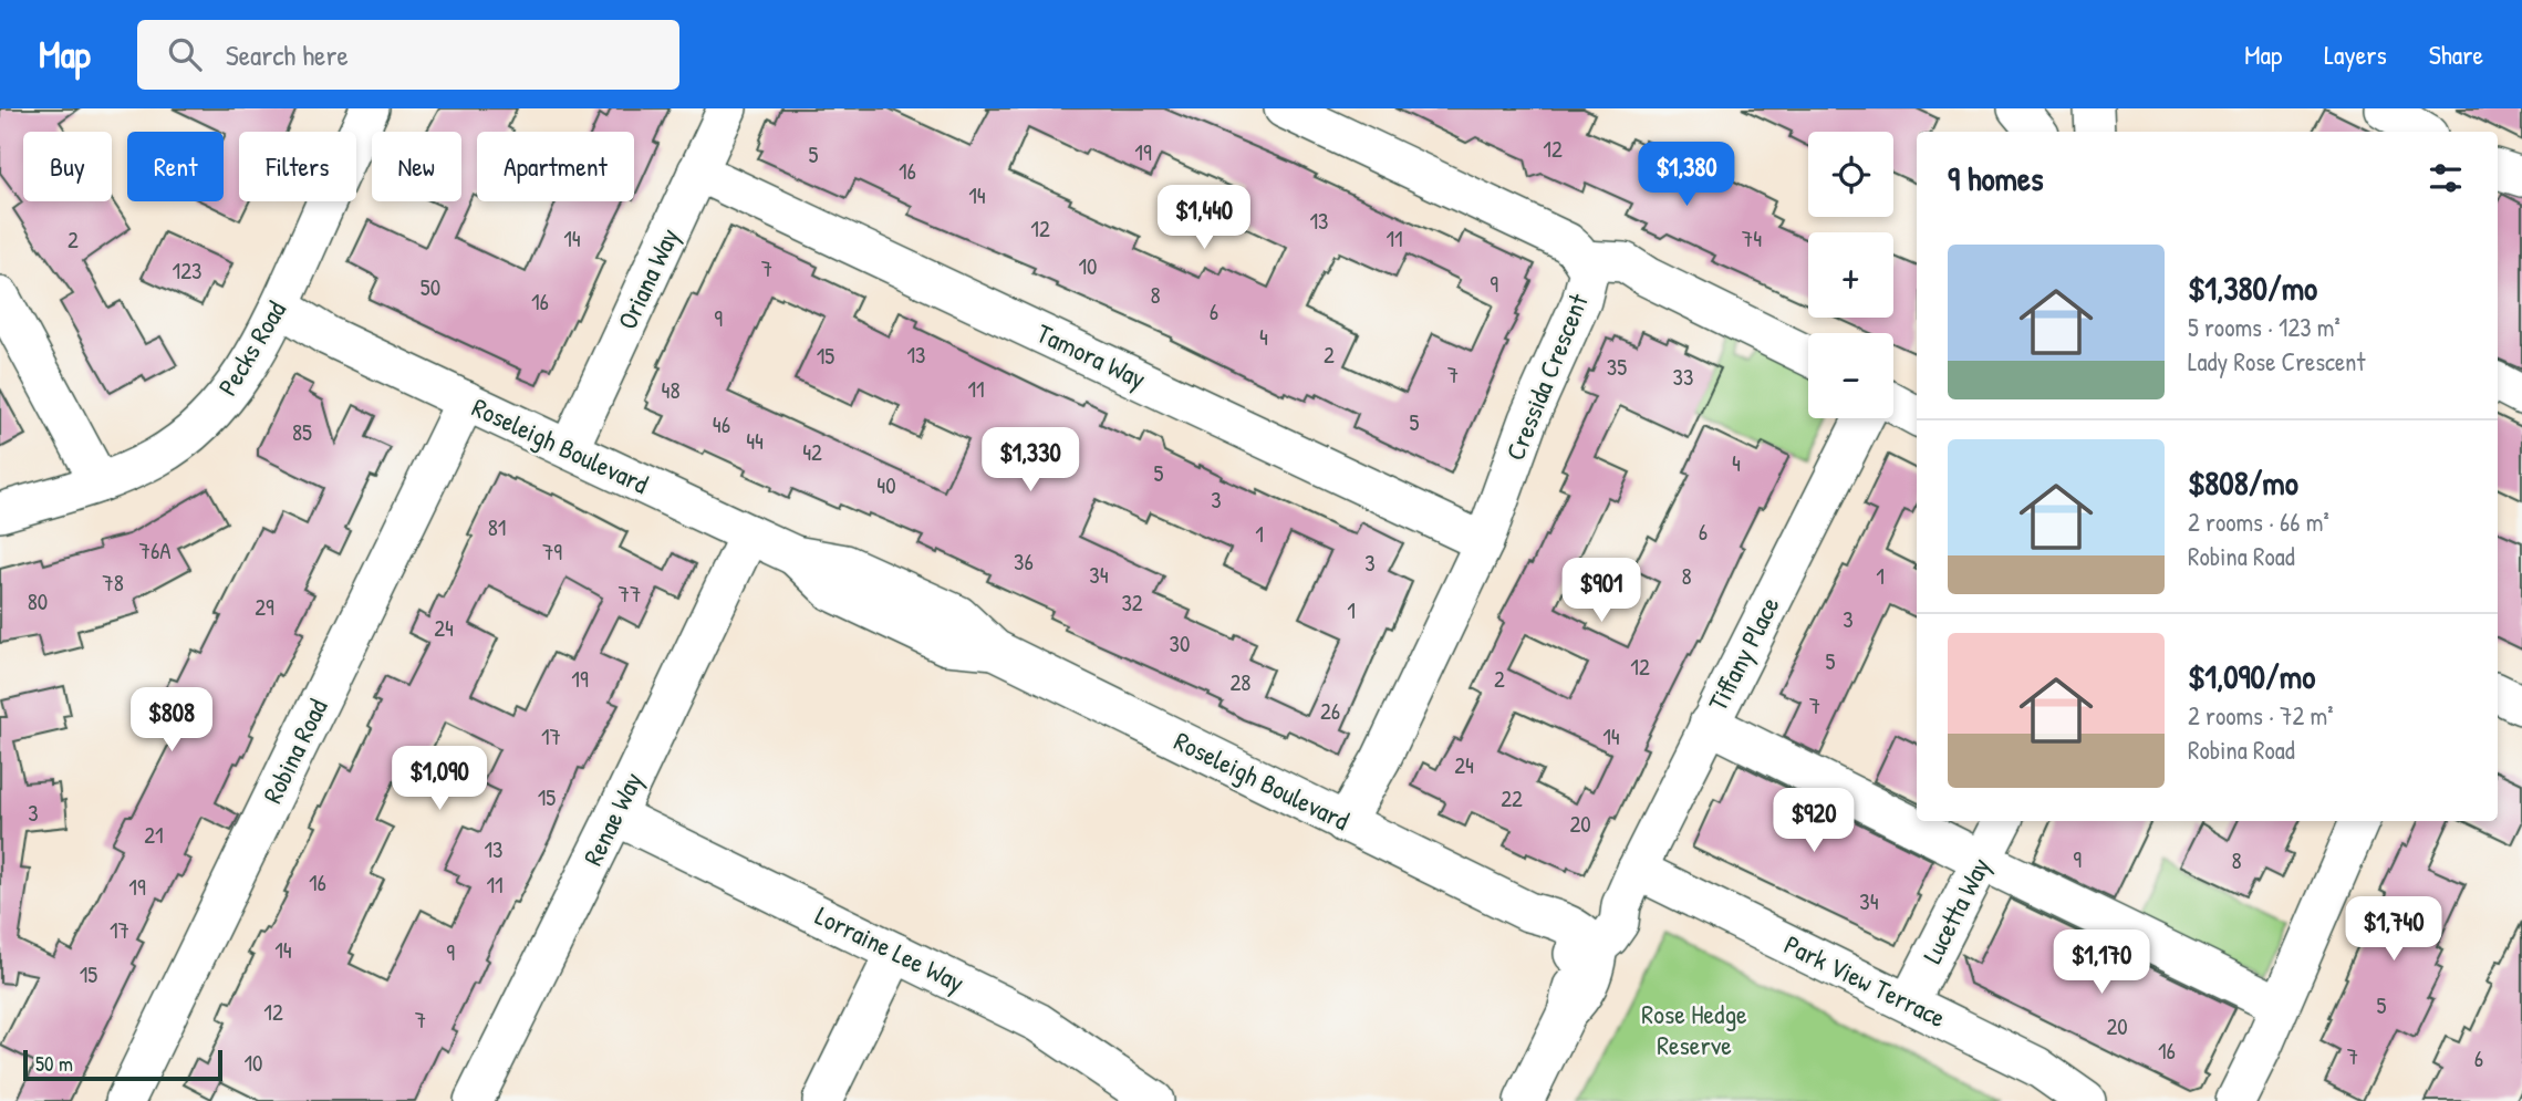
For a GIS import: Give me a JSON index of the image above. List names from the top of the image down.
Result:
{
  "streets": {
    "street": [
      "Oriana Way",
      "Pecks Road",
      "Tamora Way",
      "Cressida Crescent",
      "Roseleigh Boulevard",
      "Tiffany Place",
      "Robina Road",
      "Renae Way",
      "Lucetta Way",
      "Lorraine Lee Way",
      "Park View Terrace"
    ]
  },
  "crossings": [
    ["Oriana Way", "Tamora Way"],
    ["Oriana Way", "Roseleigh Boulevard"],
    ["Pecks Road", "Roseleigh Boulevard"],
    ["Tamora Way", "Cressida Crescent"],
    ["Cressida Crescent", "Roseleigh Boulevard"],
    ["Roseleigh Boulevard", "Tiffany Place"],
    ["Roseleigh Boulevard", "Robina Road"],
    ["Roseleigh Boulevard", "Renae Way"],
    ["Tiffany Place", "Park View Terrace"],
    ["Renae Way", "Lorraine Lee Way"],
    ["Lucetta Way", "Park View Terrace"]
  ],
  "parks": ["Rose Hedge Reserve"],
  "house_numbers": [
    "12",
    "19",
    "5",
    "16",
    "14",
    "13",
    "12",
    "14",
    "11",
    "74",
    "2",
    "10",
    "7",
    "123",
    "9",
    "50",
    "8",
    "16",
    "6",
    "9",
    "4",
    "13",
    "2",
    "15",
    "35",
    "7",
    "33",
    "11",
    "48",
    "5",
    "46",
    "85",
    "44",
    "42",
    "4",
    "5",
    "40",
    "3",
    "81",
    "6",
    "1",
    "76A",
    "79",
    "36",
    "3",
    "34",
    "8",
    "1",
    "78",
    "77",
    "80",
    "32",
    "29",
    "1",
    "3",
    "24",
    "30",
    "5",
    "12",
    "19",
    "2",
    "28",
    "7",
    "26",
    "17",
    "14",
    "24",
    "15",
    "22",
    "3",
    "20",
    "21",
    "13",
    "9",
    "8",
    "16",
    "11",
    "19",
    "34",
    "17",
    "14",
    "9",
    "15",
    "5",
    "12",
    "7",
    "20",
    "16",
    "7",
    "6",
    "10"
  ],
  "scale_bar": "50 m",
  "page": {
    "header": "Map",
    "search": "Search here",
    "nav": ["Map", "Layers", "Share"],
    "map_buttons": ["+", "−"],
    "chip": [
      "Buy",
      "Rent",
      "Filters",
      "New",
      "Apartment"
    ],
    "heading": "9 homes",
    "price": [
      "$1,380",
      "$1,440",
      "$1,330",
      "$901",
      "$808",
      "$1,090",
      "$920",
      "$1,740",
      "$1,170"
    ],
    "list": [
      {
        "name": "$1,380/mo",
        "note": "5 rooms · 123 m² · Lady Rose Crescent"
      },
      {
        "name": "$808/mo",
        "note": "2 rooms · 66 m² · Robina Road"
      },
      {
        "name": "$1,090/mo",
        "note": "2 rooms · 72 m² · Robina Road"
      }
    ],
    "scale": "50 m"
  }
}
